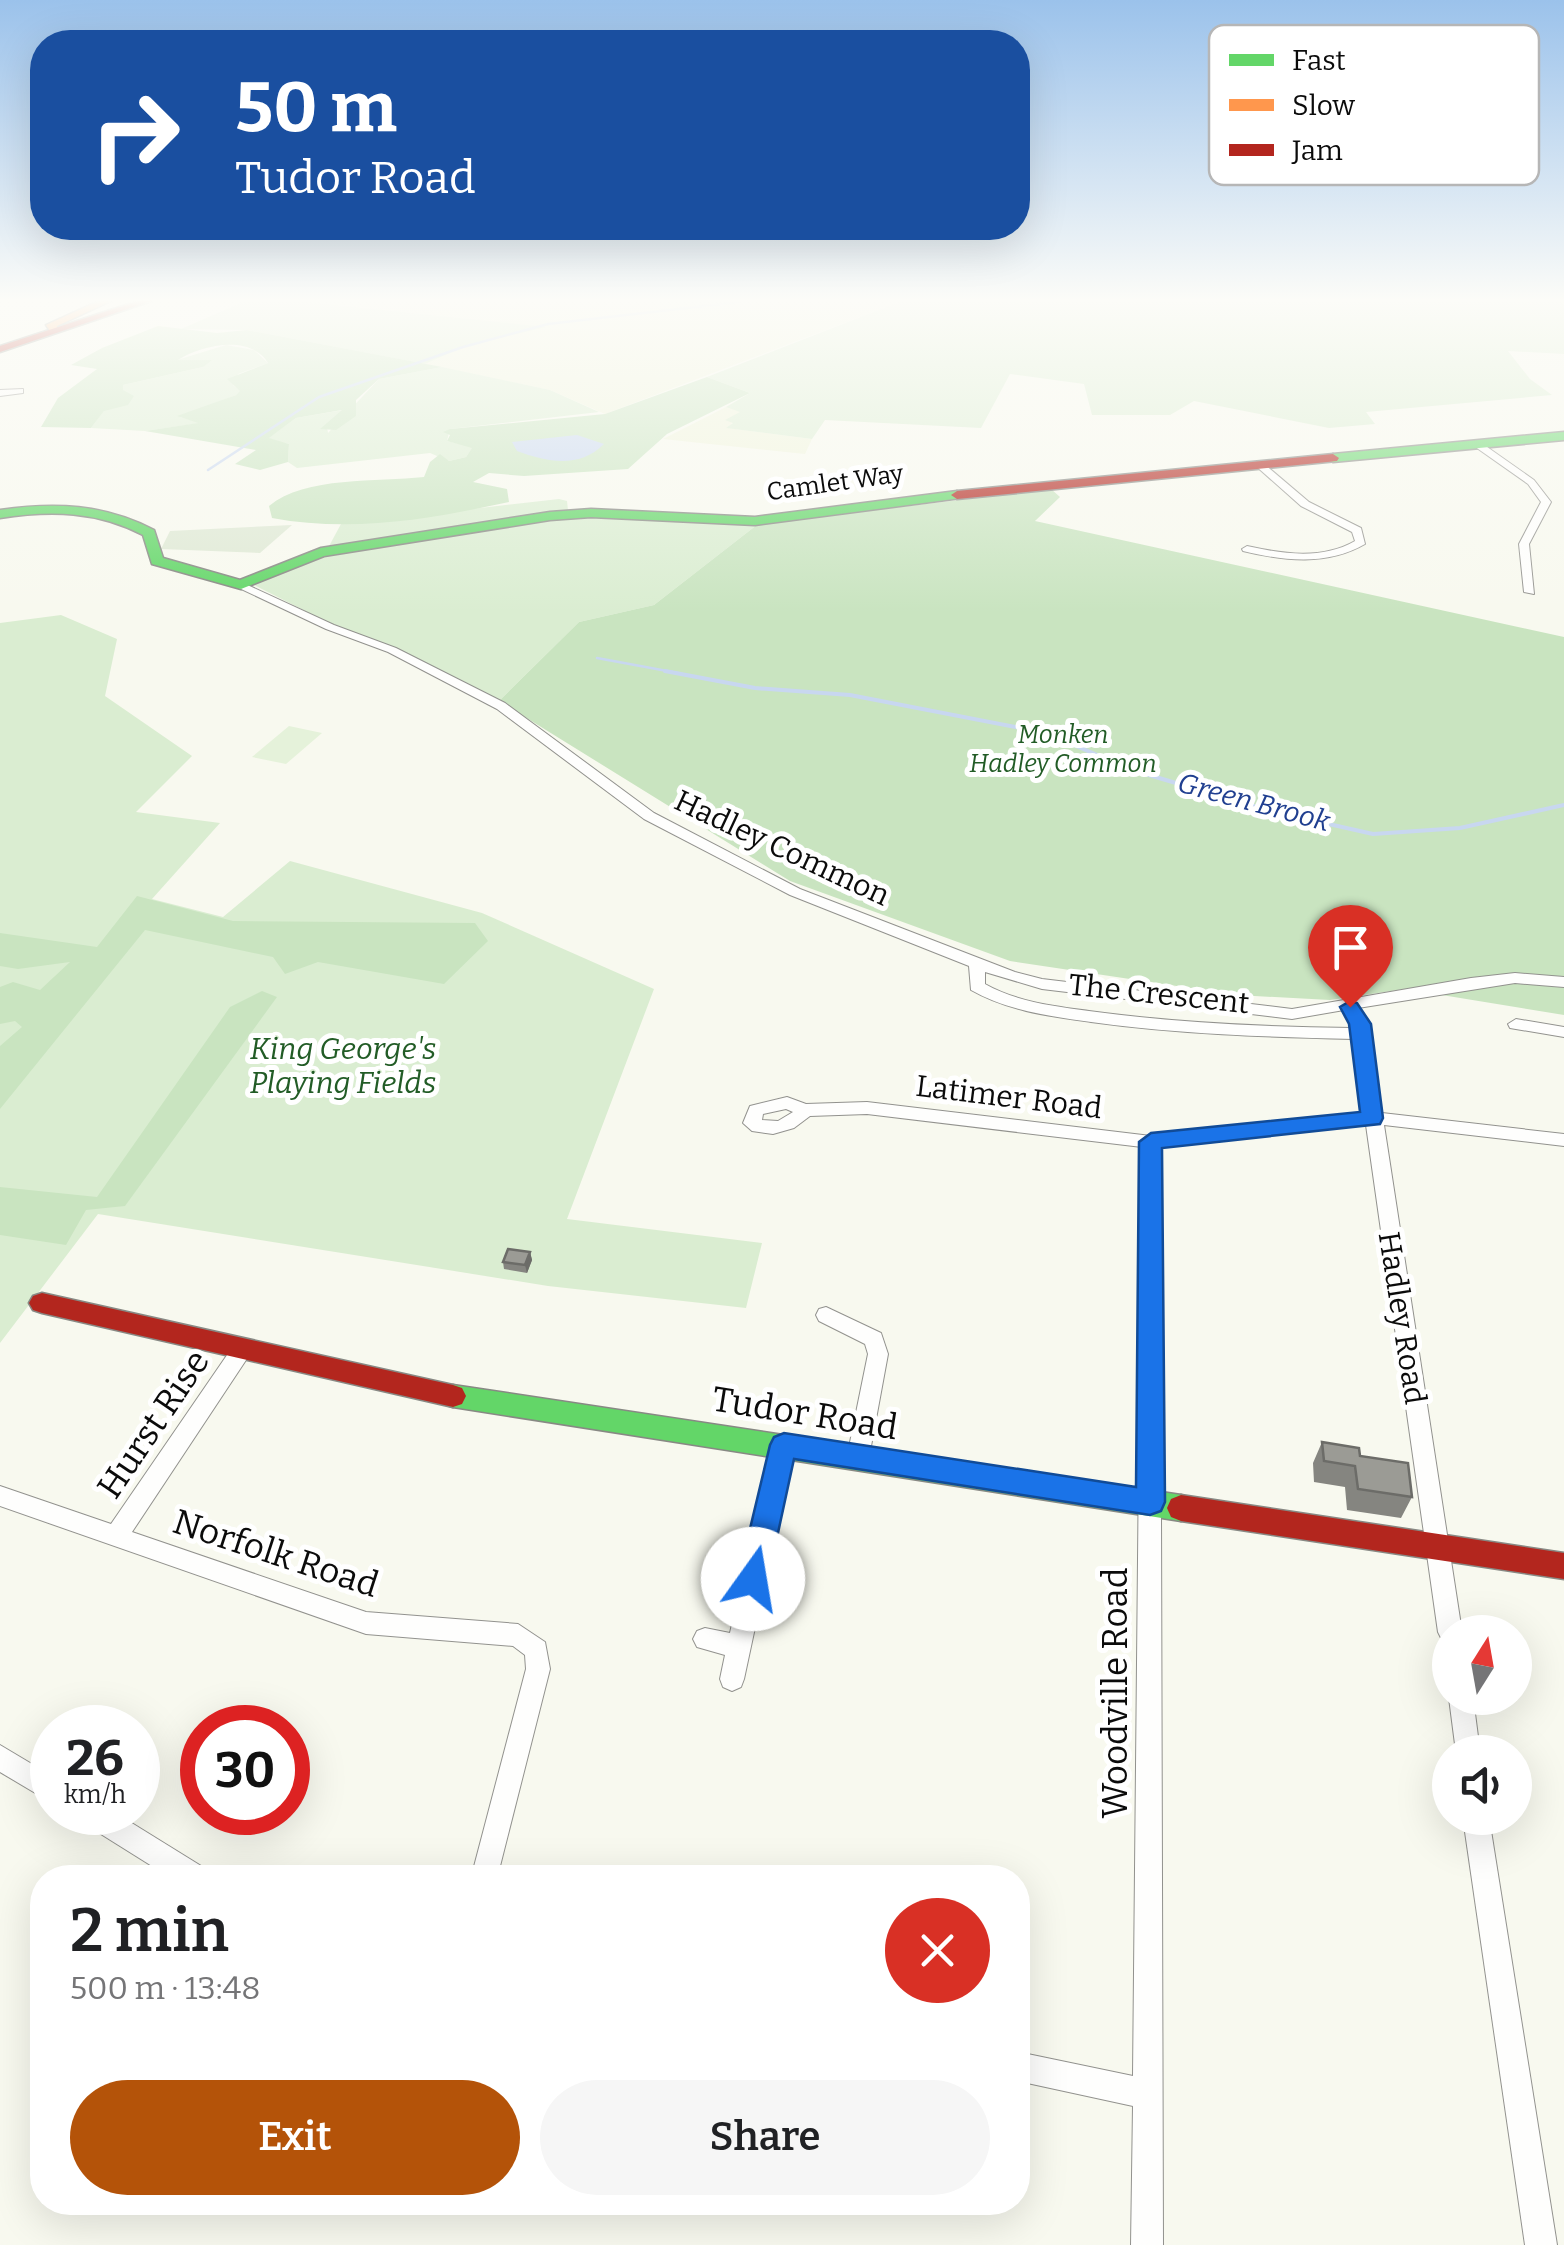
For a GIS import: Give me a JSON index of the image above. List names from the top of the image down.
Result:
{
  "streets": {
    "street": [
      "Camlet Way",
      "Hadley Common",
      "The Crescent",
      "Latimer Road",
      "Hadley Road",
      "Tudor Road",
      "Hurst Rise",
      "Norfolk Road",
      "Woodville Road"
    ]
  },
  "crossings": [
    ["Camlet Way", "Hadley Common"],
    ["Hadley Common", "The Crescent"],
    ["Hadley Common", "Hadley Road"],
    ["The Crescent", "Hadley Road"],
    ["Latimer Road", "Hadley Road"],
    ["Latimer Road", "Woodville Road"],
    ["Hadley Road", "Tudor Road"],
    ["Tudor Road", "Hurst Rise"],
    ["Tudor Road", "Woodville Road"],
    ["Hurst Rise", "Norfolk Road"]
  ],
  "water": ["Green Brook"],
  "parks": ["Monken Hadley Common", "King George's Playing Fields"],
  "legend": ["Fast", "Slow", "Jam"],
  "north": "top",
  "page": {
    "turn": ["50 m", "Tudor Road"],
    "speed": "26 km/h",
    "limit": "30",
    "heading": ["2 min", "500 m · 13:48"],
    "buttons": ["Exit", "Share"]
  }
}
